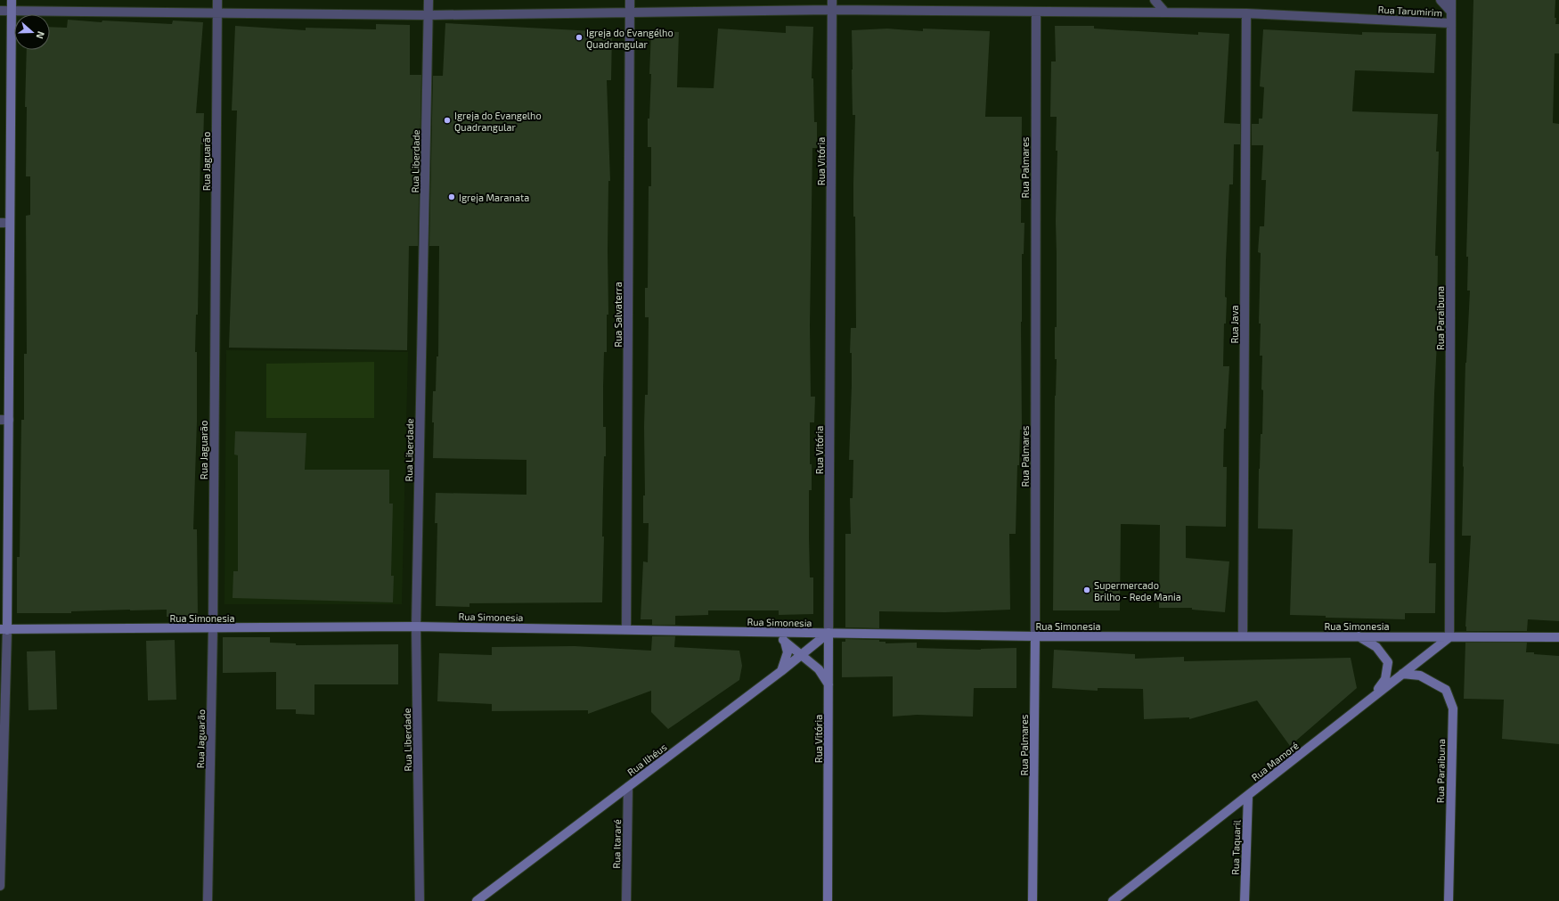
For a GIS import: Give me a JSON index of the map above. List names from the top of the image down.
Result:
{
  "streets": {
    "street": [
      "Rua Tarumirim",
      "Rua Jaguarão",
      "Rua Liberdade",
      "Rua Vitória",
      "Rua Palmares",
      "Rua Salvaterra",
      "Rua Paraibuna",
      "Rua Java",
      "Rua Simonesia",
      "Rua Ilhéus",
      "Rua Mamoré",
      "Rua Itararé",
      "Rua Taquaril"
    ]
  },
  "crossings": [
    ["Rua Tarumirim", "Rua Jaguarão"],
    ["Rua Tarumirim", "Rua Liberdade"],
    ["Rua Tarumirim", "Rua Vitória"],
    ["Rua Tarumirim", "Rua Palmares"],
    ["Rua Tarumirim", "Rua Salvaterra"],
    ["Rua Tarumirim", "Rua Paraibuna"],
    ["Rua Tarumirim", "Rua Java"],
    ["Rua Jaguarão", "Rua Simonesia"],
    ["Rua Liberdade", "Rua Simonesia"],
    ["Rua Vitória", "Rua Simonesia"],
    ["Rua Vitória", "Rua Ilhéus"],
    ["Rua Palmares", "Rua Simonesia"],
    ["Rua Salvaterra", "Rua Simonesia"],
    ["Rua Paraibuna", "Rua Simonesia"],
    ["Rua Paraibuna", "Rua Mamoré"],
    ["Rua Java", "Rua Simonesia"],
    ["Rua Simonesia", "Rua Ilhéus"],
    ["Rua Simonesia", "Rua Mamoré"],
    ["Rua Ilhéus", "Rua Itararé"],
    ["Rua Mamoré", "Rua Taquaril"]
  ],
  "places": [
    "Igreja do Evangélho Quadrangular",
    "Igreja do Evangelho Quadrangular",
    "Igreja Maranata",
    "Supermercado Brilho - Rede Mania"
  ],
  "north": "right"
}
